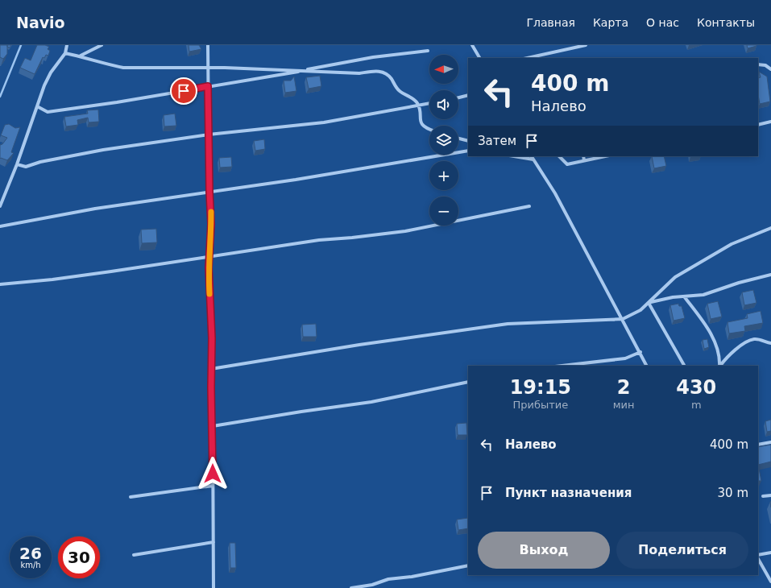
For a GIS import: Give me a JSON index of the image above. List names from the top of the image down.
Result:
{
  "north": "left",
  "page": {
    "header": "Navio",
    "nav": [
      "Главная",
      "Карта",
      "О нас",
      "Контакты"
    ],
    "map_buttons": ["+", "−"],
    "turn": ["400 m", "Налево"],
    "then": "Затем",
    "eta": [
      "19:15",
      "Прибытие",
      "2",
      "мин",
      "430",
      "m"
    ],
    "list": [
      {
        "name": "Налево",
        "value": "400 m"
      },
      {
        "name": "Пункт назначения",
        "value": "30 m"
      }
    ],
    "buttons": ["Выход", "Поделиться"],
    "speed": "26 km/h",
    "limit": "30"
  }
}
